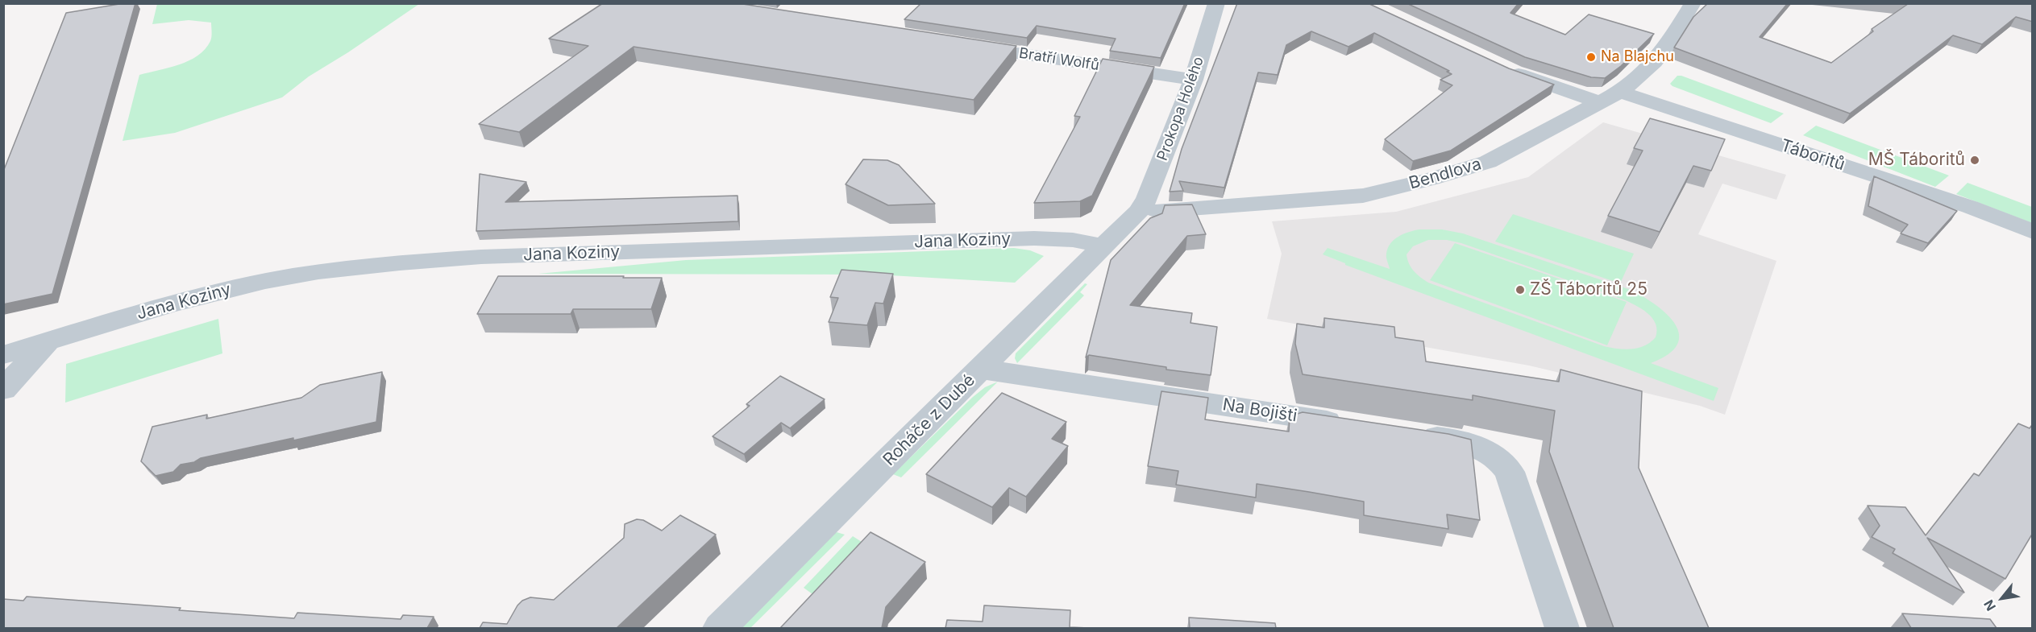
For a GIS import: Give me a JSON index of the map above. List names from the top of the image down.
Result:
{
  "streets": {
    "street": [
      "Bratří Wolfů",
      "Prokopa Holého",
      "Táboritů",
      "Bendlova",
      "Jana Koziny",
      "Na Bojišti",
      "Roháče z Dubé"
    ]
  },
  "crossings": [
    ["Bratří Wolfů", "Prokopa Holého"],
    ["Prokopa Holého", "Bendlova"],
    ["Prokopa Holého", "Roháče z Dubé"],
    ["Táboritů", "Bendlova"],
    ["Bendlova", "Roháče z Dubé"],
    ["Jana Koziny", "Roháče z Dubé"],
    ["Na Bojišti", "Roháče z Dubé"]
  ],
  "places": ["Na Blajchu", "MŠ Táboritů", "ZŠ Táboritů 25"],
  "north": "bottom left"
}
